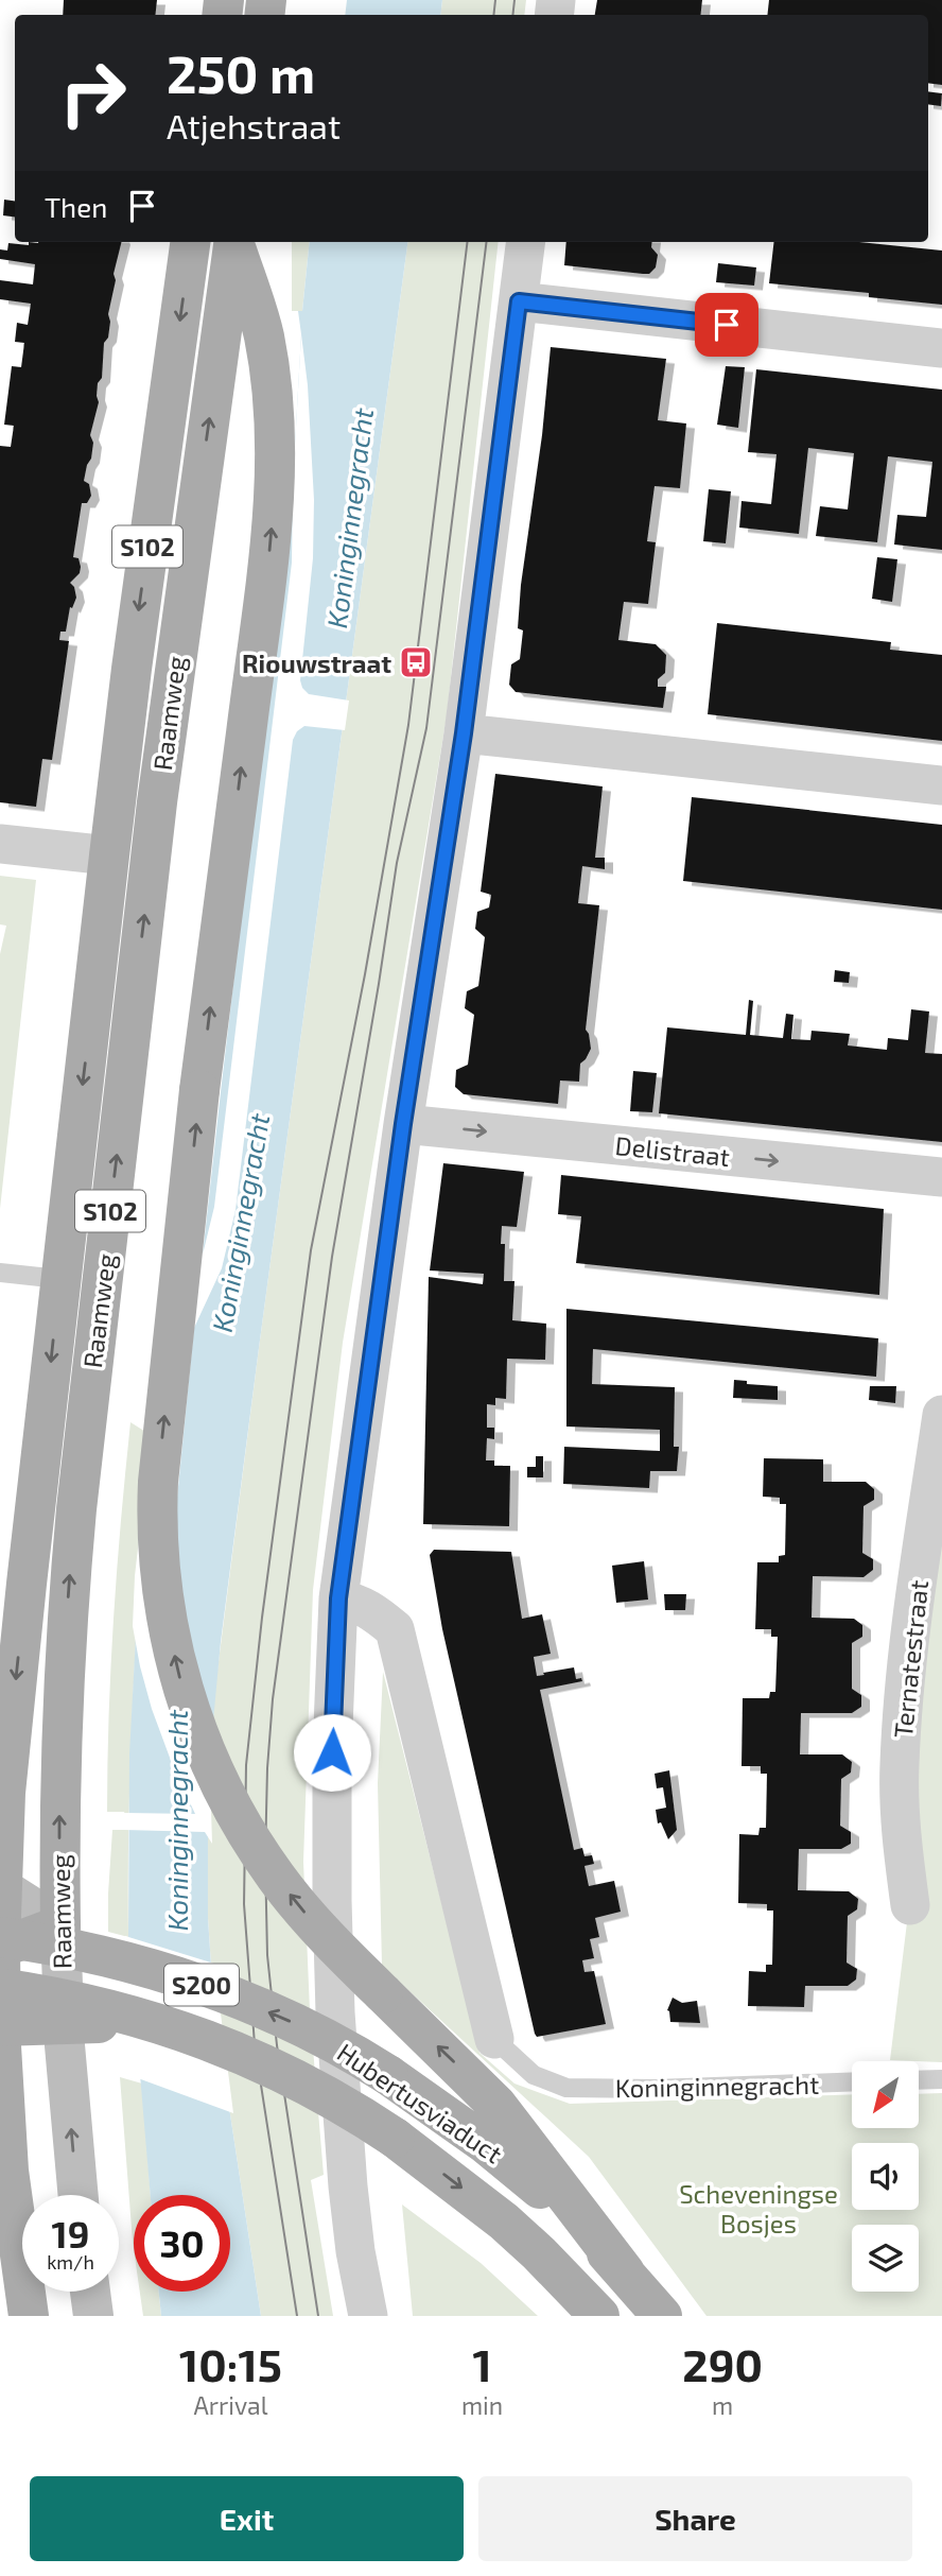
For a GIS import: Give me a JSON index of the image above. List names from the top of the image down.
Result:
{
  "streets": {
    "main road": [
      "S102",
      "Raamweg",
      "S200",
      "Hubertusviaduct"
    ],
    "street": ["Delistraat", "Ternatestraat", "Koninginnegracht"]
  },
  "crossings": [
    ["S102", "Raamweg"]
  ],
  "one_way": ["Delistraat"],
  "water": ["Koninginnegracht"],
  "parks": ["Scheveningse Bosjes"],
  "places": {
    "bus stop": ["Riouwstraat"]
  },
  "north": "bottom left",
  "page": {
    "turn": ["250 m", "Atjehstraat"],
    "then": "Then",
    "speed": "19 km/h",
    "limit": "30",
    "eta": [
      "10:15",
      "Arrival",
      "1",
      "min",
      "290",
      "m"
    ],
    "buttons": ["Exit", "Share"]
  }
}
